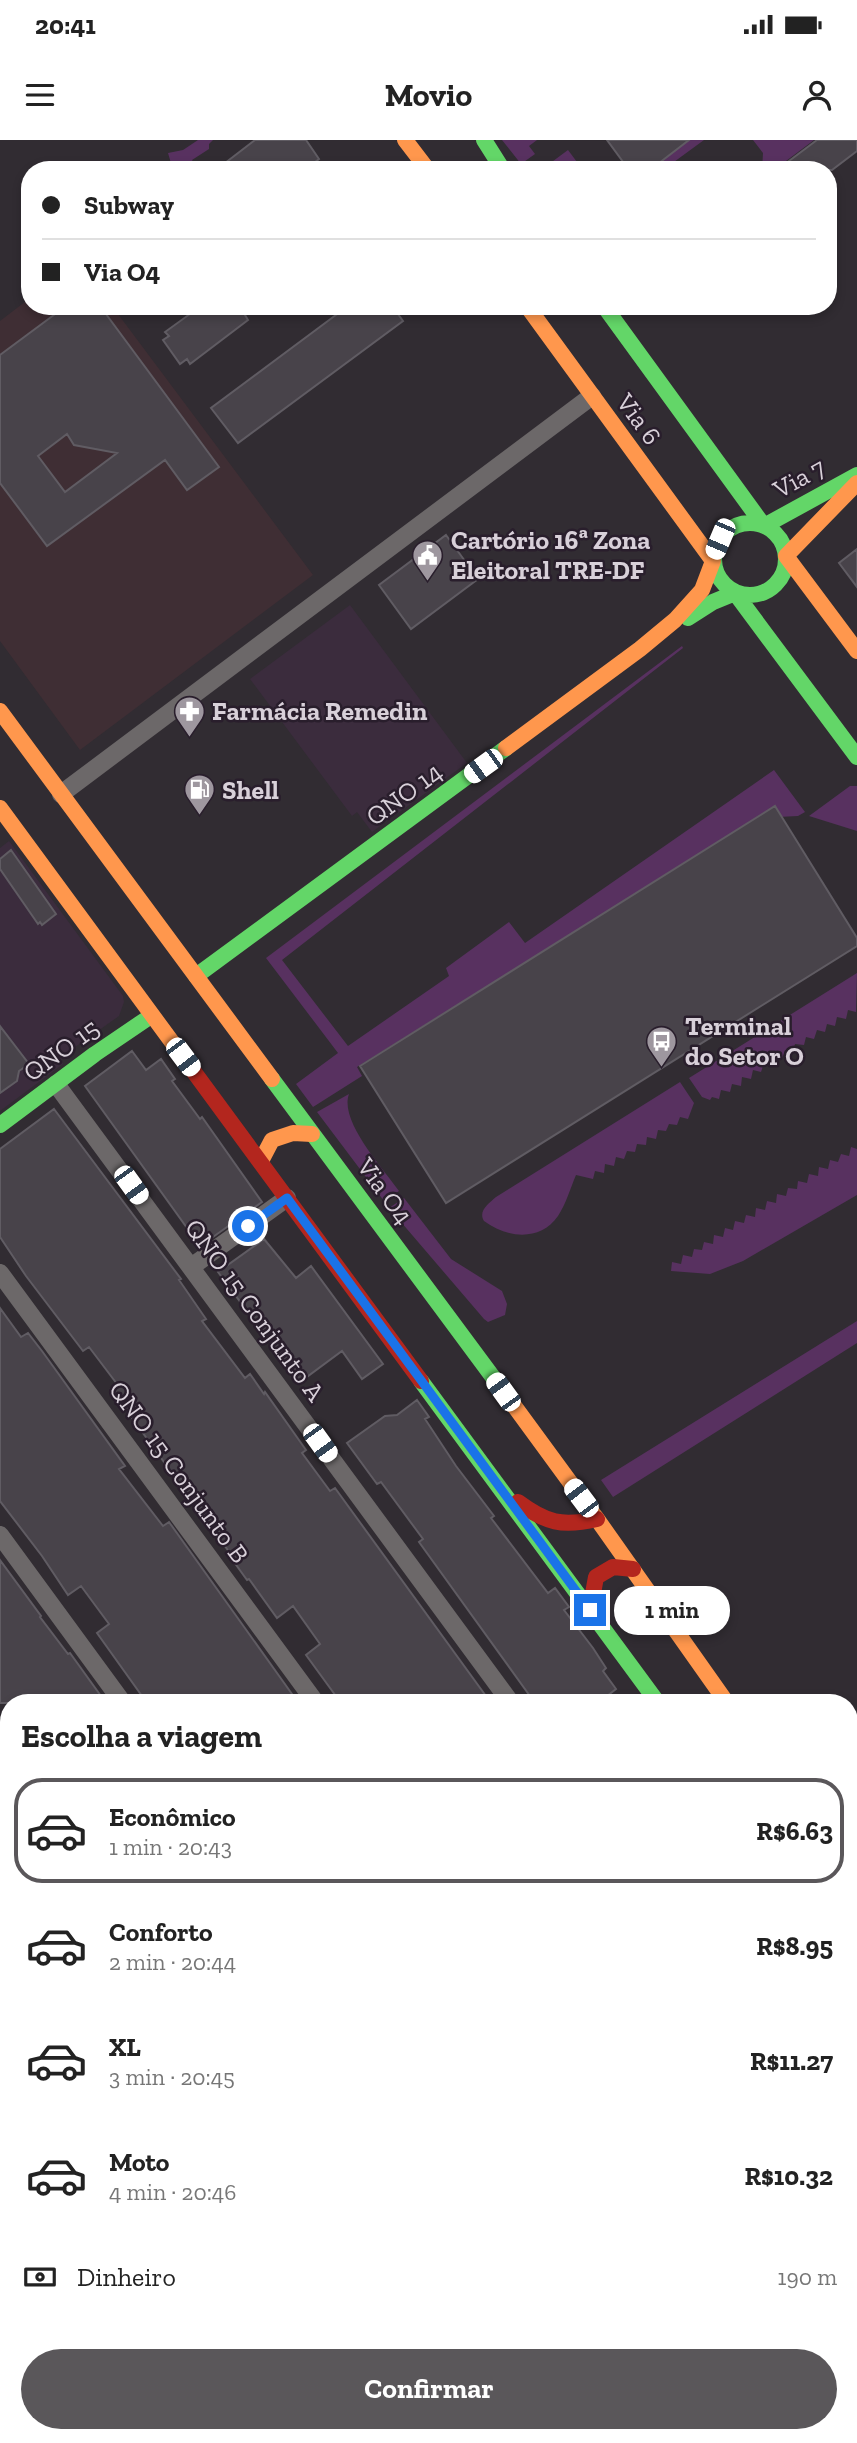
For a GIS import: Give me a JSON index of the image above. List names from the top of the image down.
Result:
{
  "streets": {
    "main road": [
      "Via 6",
      "Via 7",
      "QNO 14",
      "QNO 15",
      "Via O4"
    ],
    "street": ["QNO 15 Conjunto A", "QNO 15 Conjunto B"]
  },
  "crossings": [
    ["Via 6", "Via 7"],
    ["Via 6", "QNO 14"],
    ["Via 7", "QNO 14"],
    ["QNO 14", "Via O4"],
    ["QNO 15", "QNO 15 Conjunto A"]
  ],
  "places": {
    "public building": ["Cartório 16ª Zona Eleitoral TRE-DF"],
    "pharmacy": ["Farmácia Remedin"],
    "fuel station": ["Shell"],
    "bus stop": ["Terminal do Setor O"]
  },
  "page": {
    "status": "20:41",
    "header": "Movio",
    "banner": ["Subway", "Via O4"],
    "bubble": "1 min",
    "heading": "Escolha a viagem",
    "list": [
      {
        "name": "Econômico",
        "note": "1 min · 20:43",
        "value": "R$6.63"
      },
      {
        "name": "Conforto",
        "note": "2 min · 20:44",
        "value": "R$8.95"
      },
      {
        "name": "XL",
        "note": "3 min · 20:45",
        "value": "R$11.27"
      },
      {
        "name": "Moto",
        "note": "4 min · 20:46",
        "value": "R$10.32"
      }
    ],
    "pay": ["Dinheiro", "190 m"],
    "buttons": "Confirmar"
  }
}
